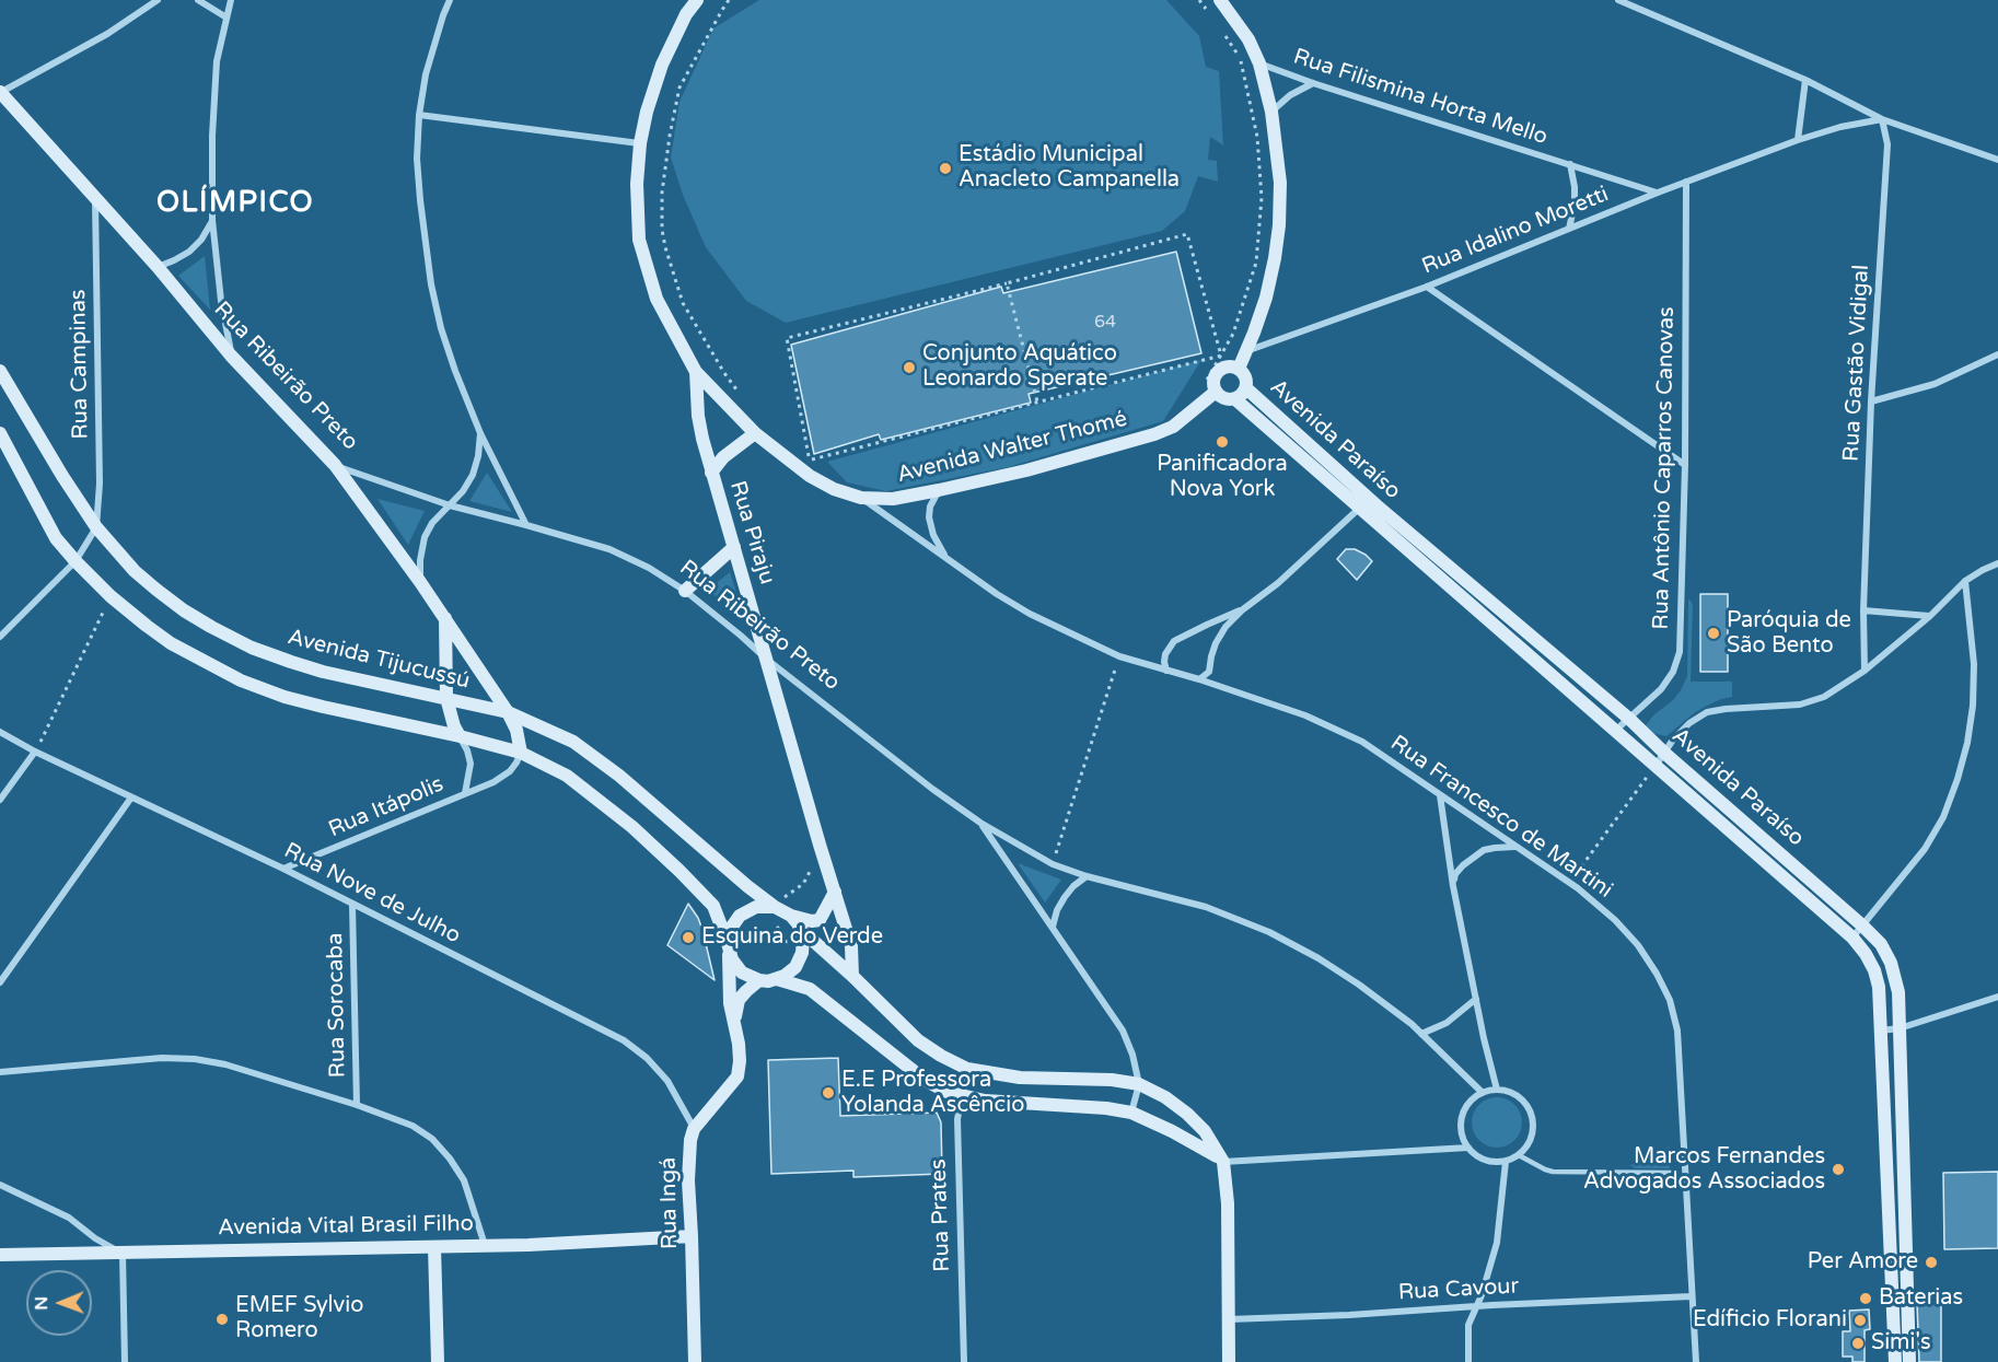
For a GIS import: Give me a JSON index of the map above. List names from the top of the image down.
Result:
{
  "streets": {
    "street": [
      "Rua Filismina Horta Mello",
      "Rua Idalino Moretti",
      "Rua Gastão Vidigal",
      "Rua Campinas",
      "Rua Ribeirão Preto",
      "Avenida Paraíso",
      "Avenida Walter Thomé",
      "Rua Antônio Caparros Canovas",
      "Rua Piraju",
      "Avenida Tijucussú",
      "Rua Itápolis",
      "Rua Francesco de Martini",
      "Rua Nove de Julho",
      "Rua Sorocaba",
      "Rua Ingá",
      "Rua Prates",
      "Avenida Vital Brasil Filho",
      "Rua Cavour"
    ]
  },
  "crossings": [
    ["Rua Filismina Horta Mello", "Rua Idalino Moretti"],
    ["Rua Idalino Moretti", "Rua Gastão Vidigal"],
    ["Rua Idalino Moretti", "Rua Antônio Caparros Canovas"],
    ["Rua Campinas", "Rua Ribeirão Preto"],
    ["Rua Campinas", "Avenida Tijucussú"],
    ["Rua Ribeirão Preto", "Rua Piraju"],
    ["Avenida Paraíso", "Avenida Walter Thomé"],
    ["Avenida Paraíso", "Rua Antônio Caparros Canovas"],
    ["Avenida Walter Thomé", "Rua Piraju"],
    ["Avenida Walter Thomé", "Rua Francesco de Martini"],
    ["Rua Piraju", "Avenida Tijucussú"],
    ["Avenida Tijucussú", "Rua Ingá"],
    ["Avenida Tijucussú", "Rua Prates"],
    ["Rua Itápolis", "Rua Nove de Julho"],
    ["Rua Francesco de Martini", "Rua Cavour"],
    ["Rua Nove de Julho", "Rua Sorocaba"],
    ["Rua Nove de Julho", "Rua Ingá"],
    ["Rua Ingá", "Avenida Vital Brasil Filho"]
  ],
  "districts": ["OLÍMPICO"],
  "places": [
    "Estádio Municipal Anacleto Campanella",
    "Conjunto Aquático Leonardo Sperate",
    "Panificadora Nova York",
    "Paróquia de São Bento",
    "Esquina do Verde",
    "E.E Professora Yolanda Ascêncio",
    "Marcos Fernandes Advogados Associados",
    "Per Amore",
    "Baterias",
    "EMEF Sylvio Romero",
    "Edíficio Florani",
    "Simi's"
  ],
  "house_numbers": ["64"],
  "north": "left"
}
